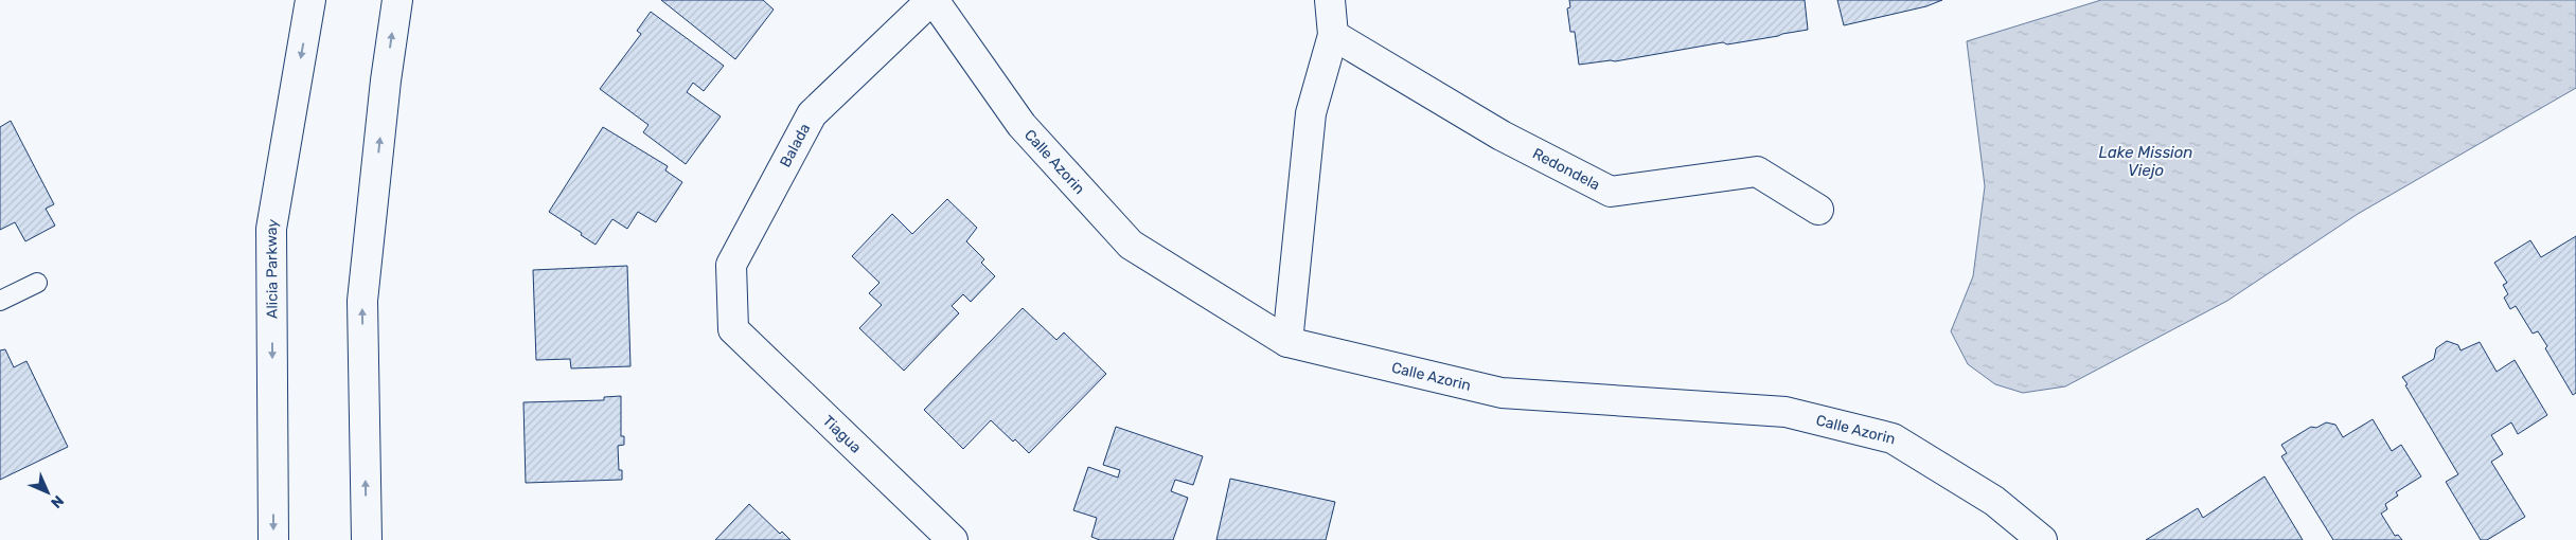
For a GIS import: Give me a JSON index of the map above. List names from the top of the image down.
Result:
{
  "streets": {
    "street": [
      "Balada",
      "Calle Azorin",
      "Redondela",
      "Alicia Parkway",
      "Tiagua"
    ]
  },
  "crossings": [
    ["Balada", "Calle Azorin"],
    ["Balada", "Tiagua"]
  ],
  "water": ["Lake Mission Viejo"],
  "north": "bottom right"
}
